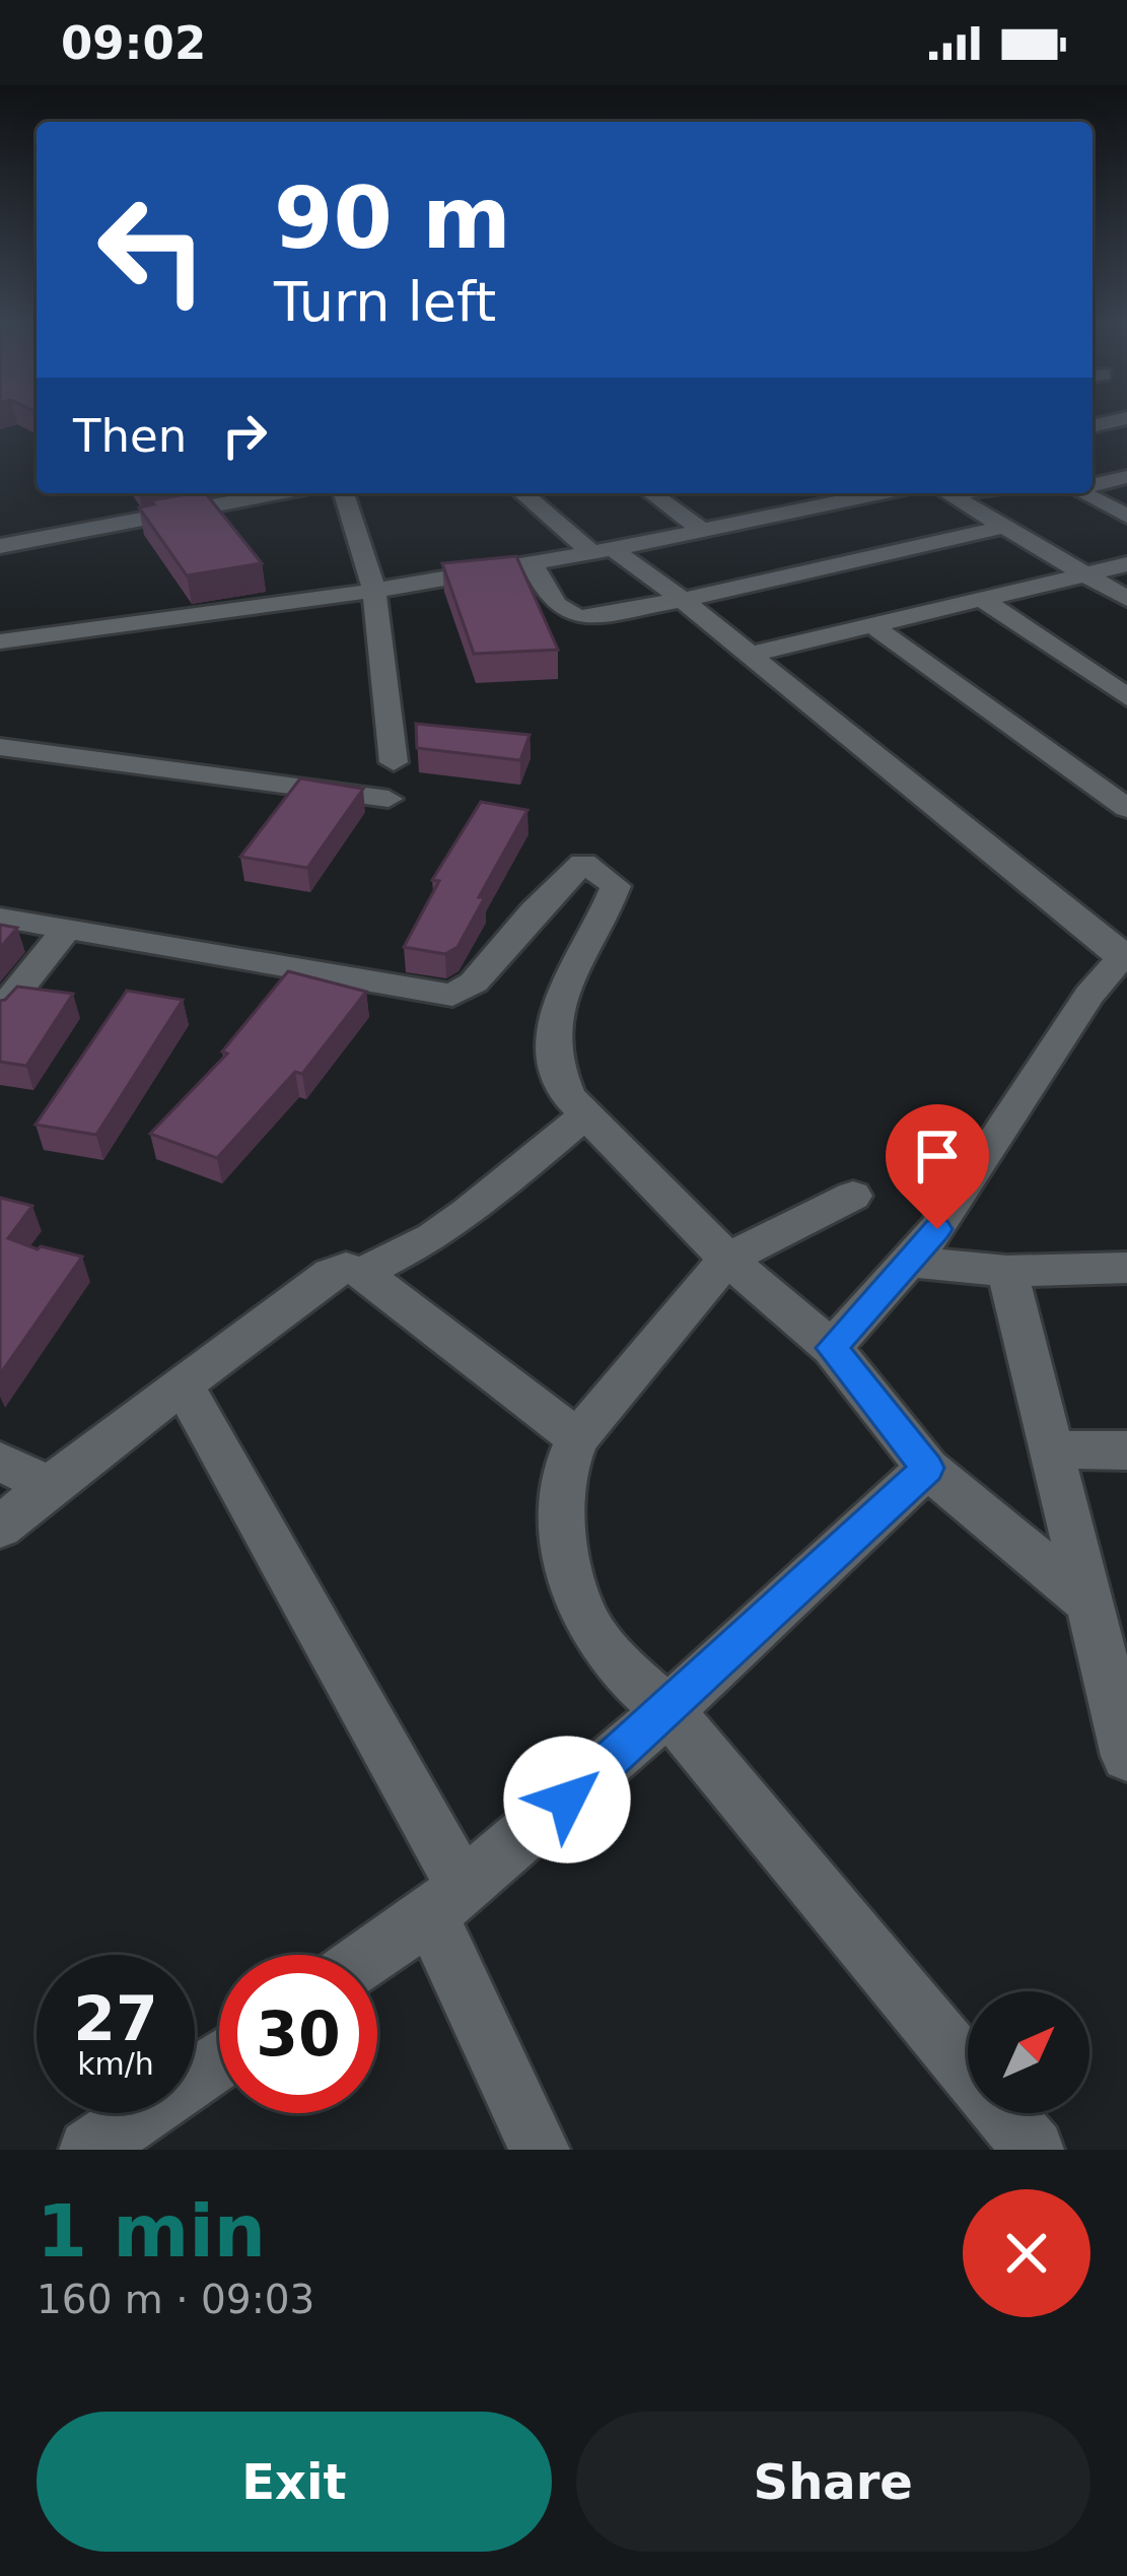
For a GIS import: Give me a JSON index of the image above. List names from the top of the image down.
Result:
{
  "north": "top right",
  "page": {
    "status": "09:02",
    "turn": ["90 m", "Turn left"],
    "then": "Then",
    "speed": "27 km/h",
    "limit": "30",
    "heading": ["1 min", "160 m · 09:03"],
    "buttons": ["Exit", "Share"]
  }
}
